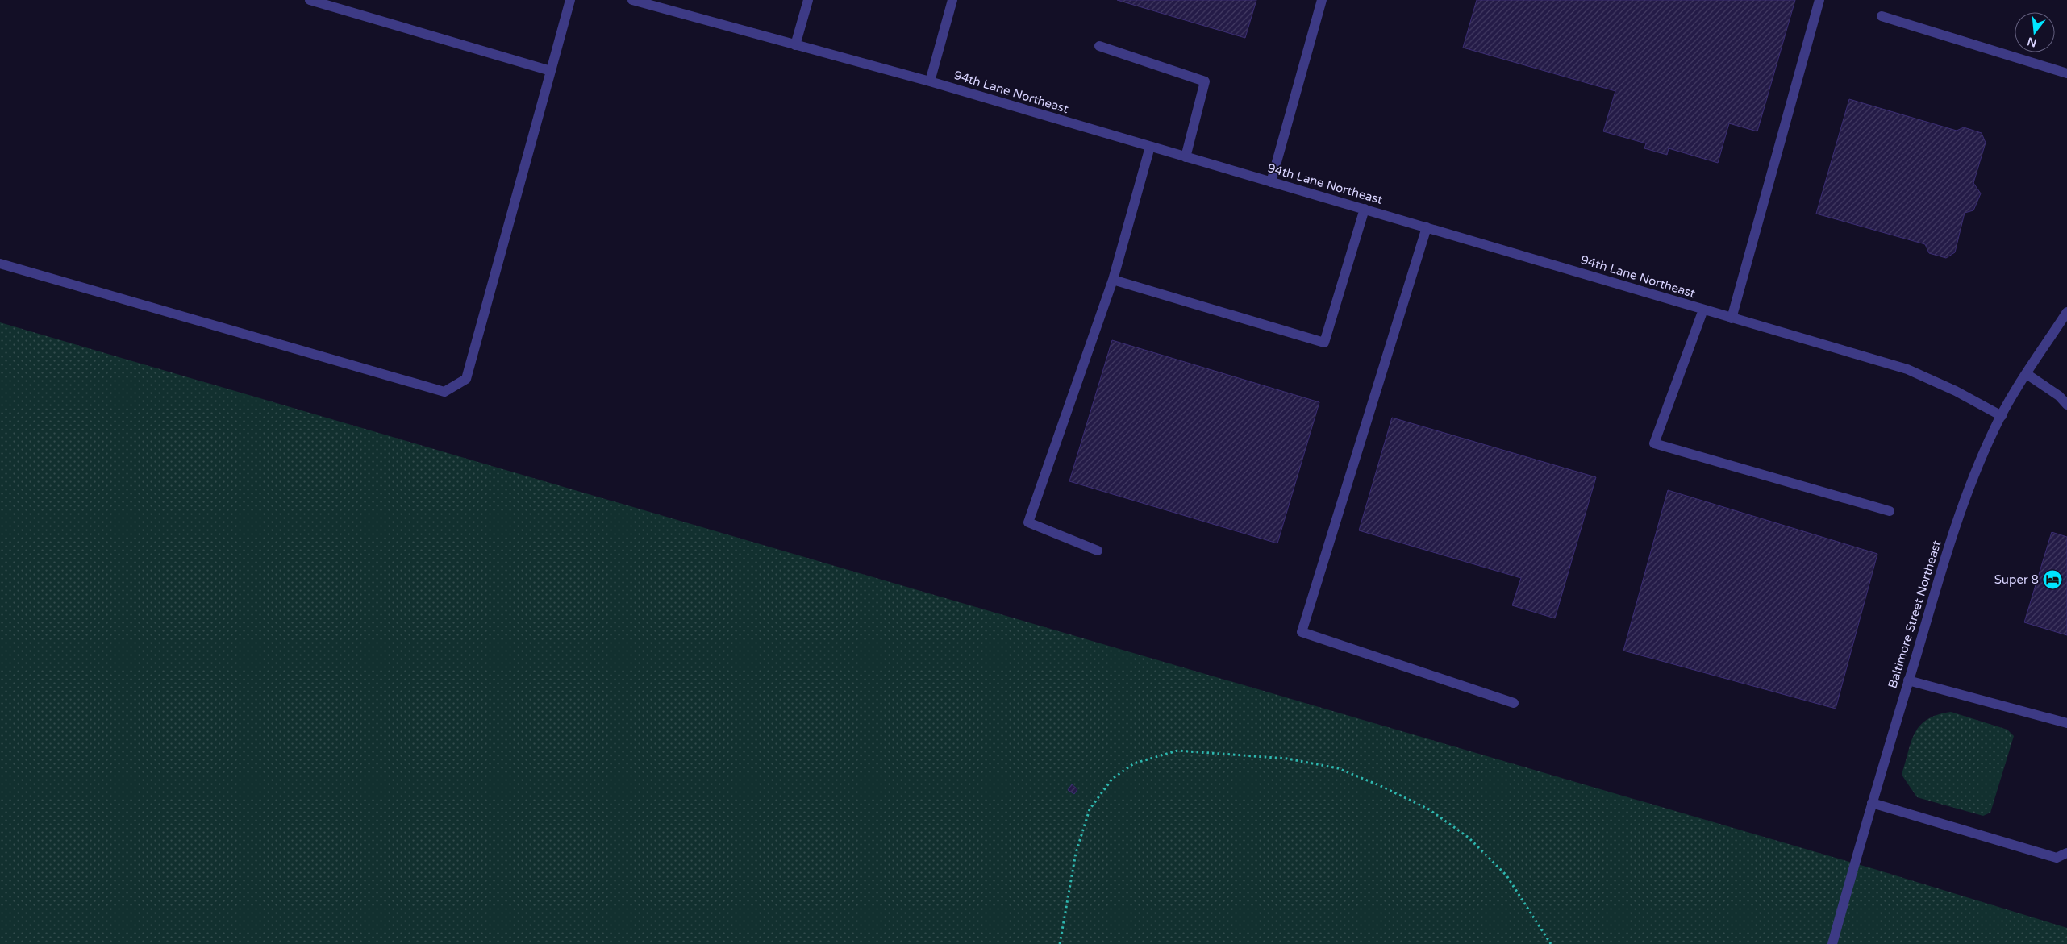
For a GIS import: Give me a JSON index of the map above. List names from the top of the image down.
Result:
{
  "streets": {
    "street": ["94th Lane Northeast", "Baltimore Street Northeast"]
  },
  "crossings": [
    ["94th Lane Northeast", "Baltimore Street Northeast"]
  ],
  "places": {
    "hotel": ["Super 8"]
  },
  "north": "bottom"
}
